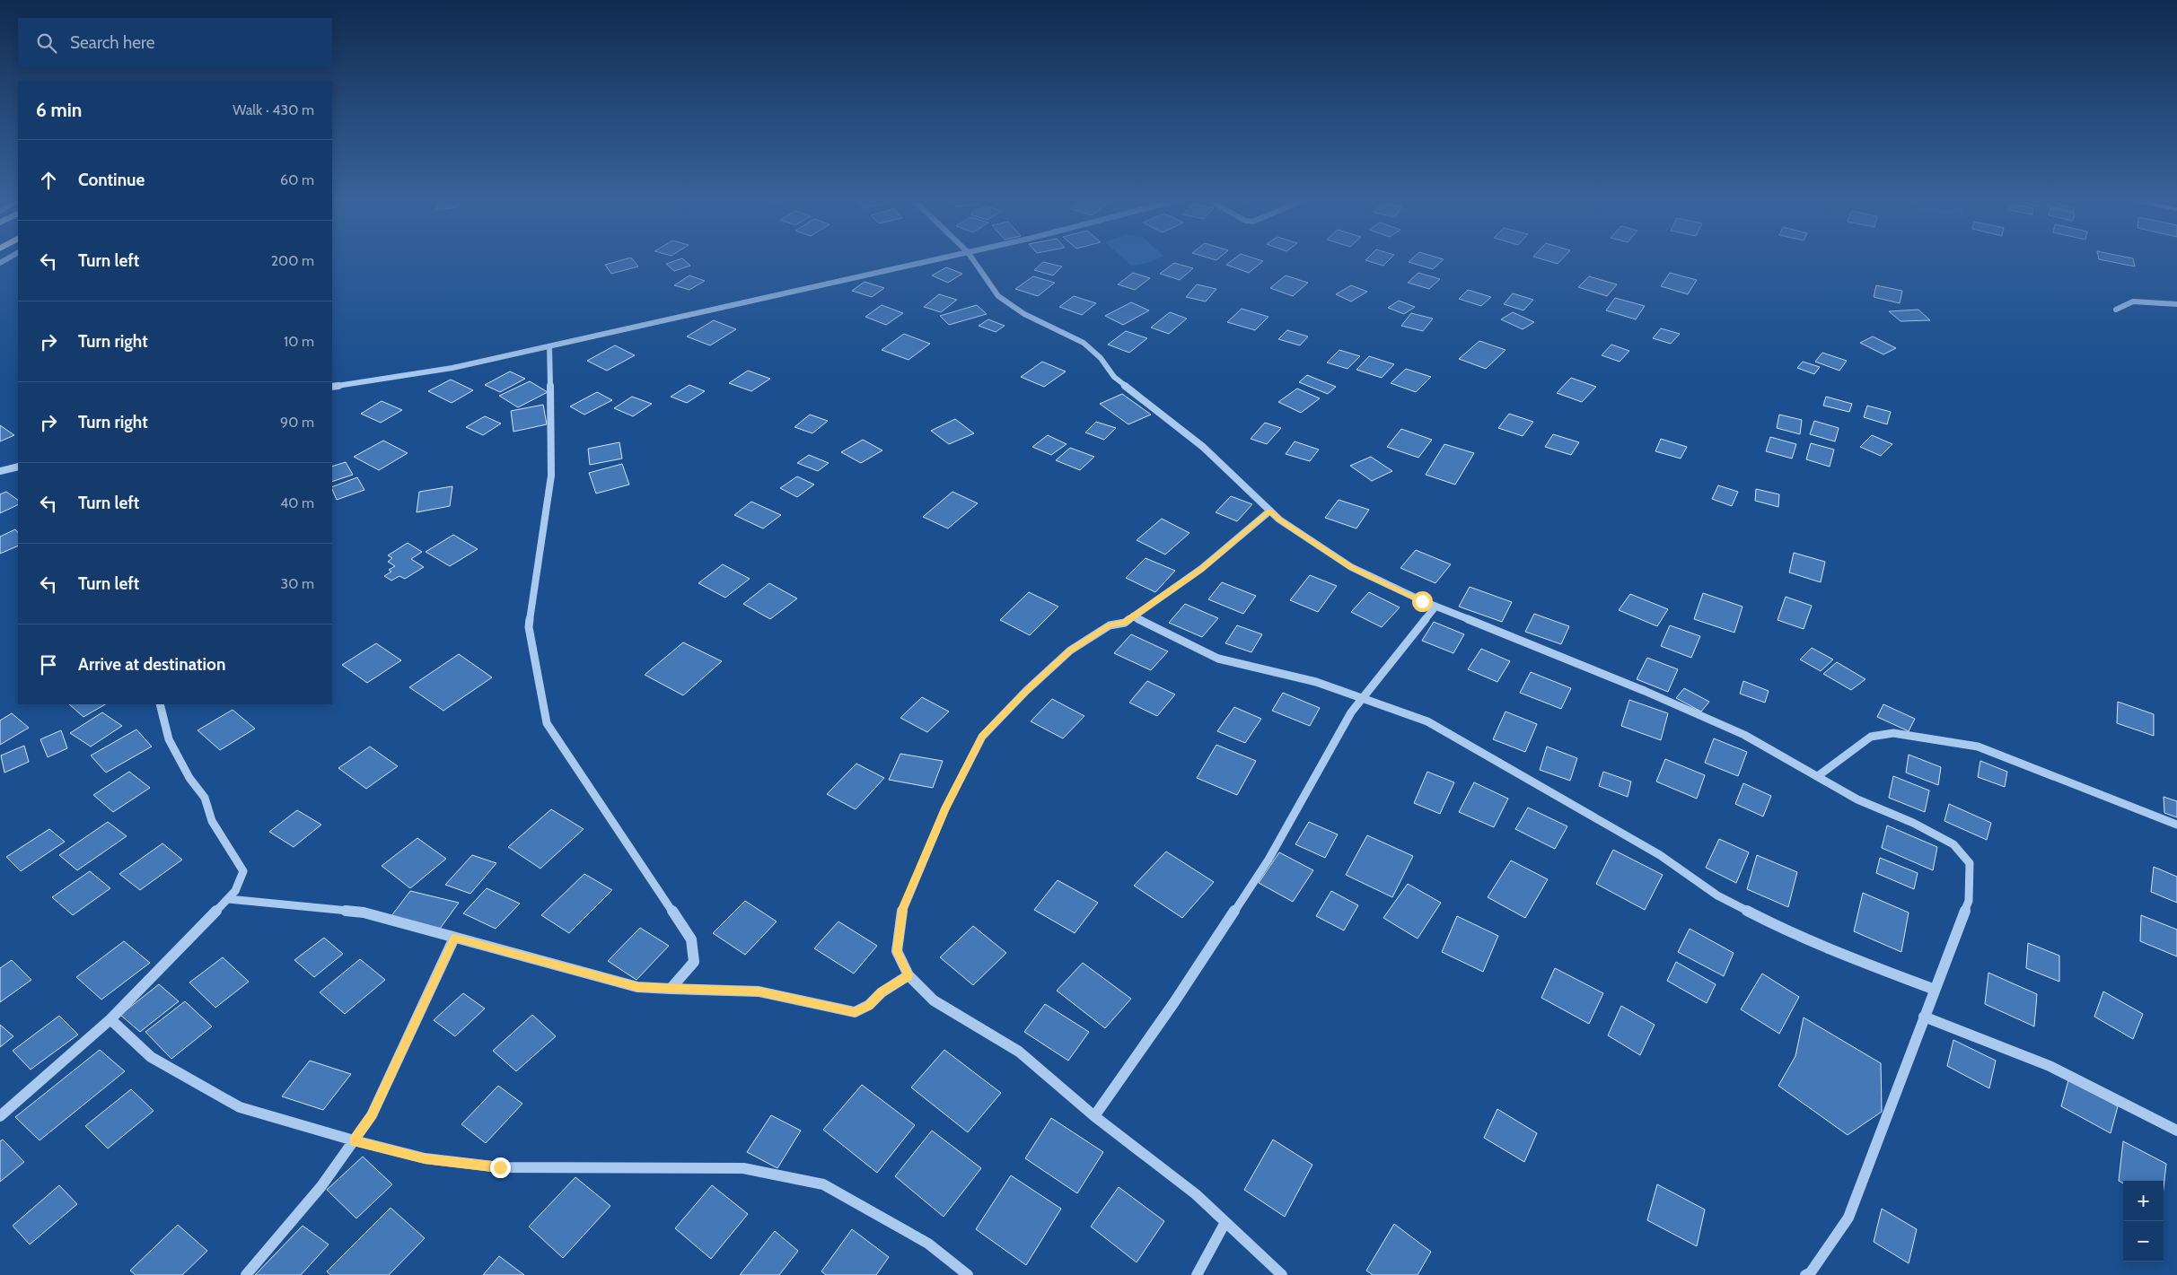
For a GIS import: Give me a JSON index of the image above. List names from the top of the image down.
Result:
{
  "page": {
    "search": "Search here",
    "heading": ["6 min", "Walk · 430 m"],
    "list": [
      ["Continue", "60 m"],
      ["Turn left", "200 m"],
      ["Turn right", "10 m"],
      ["Turn right", "90 m"],
      ["Turn left", "40 m"],
      ["Turn left", "30 m"],
      "Arrive at destination"
    ],
    "map_buttons": ["+", "−"]
  }
}
